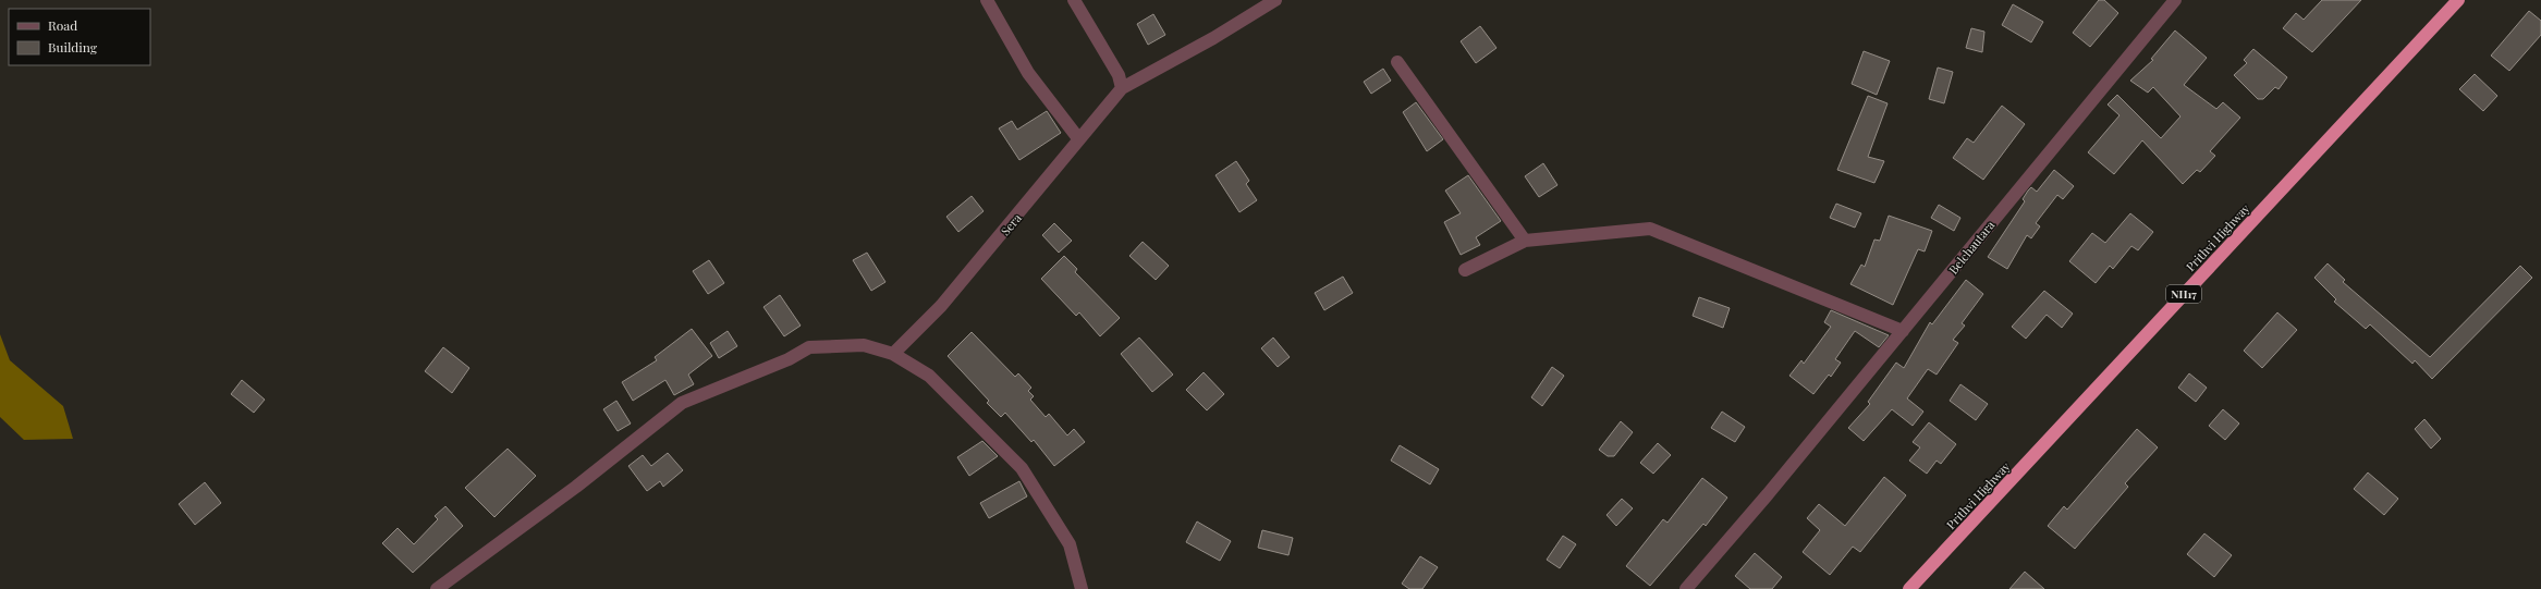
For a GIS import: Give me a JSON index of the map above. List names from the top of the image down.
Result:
{
  "streets": {
    "highway": ["Prithvi Highway", "NH17"],
    "street": ["Sera", "Belchautara"]
  },
  "legend": ["Road", "Building"]
}
